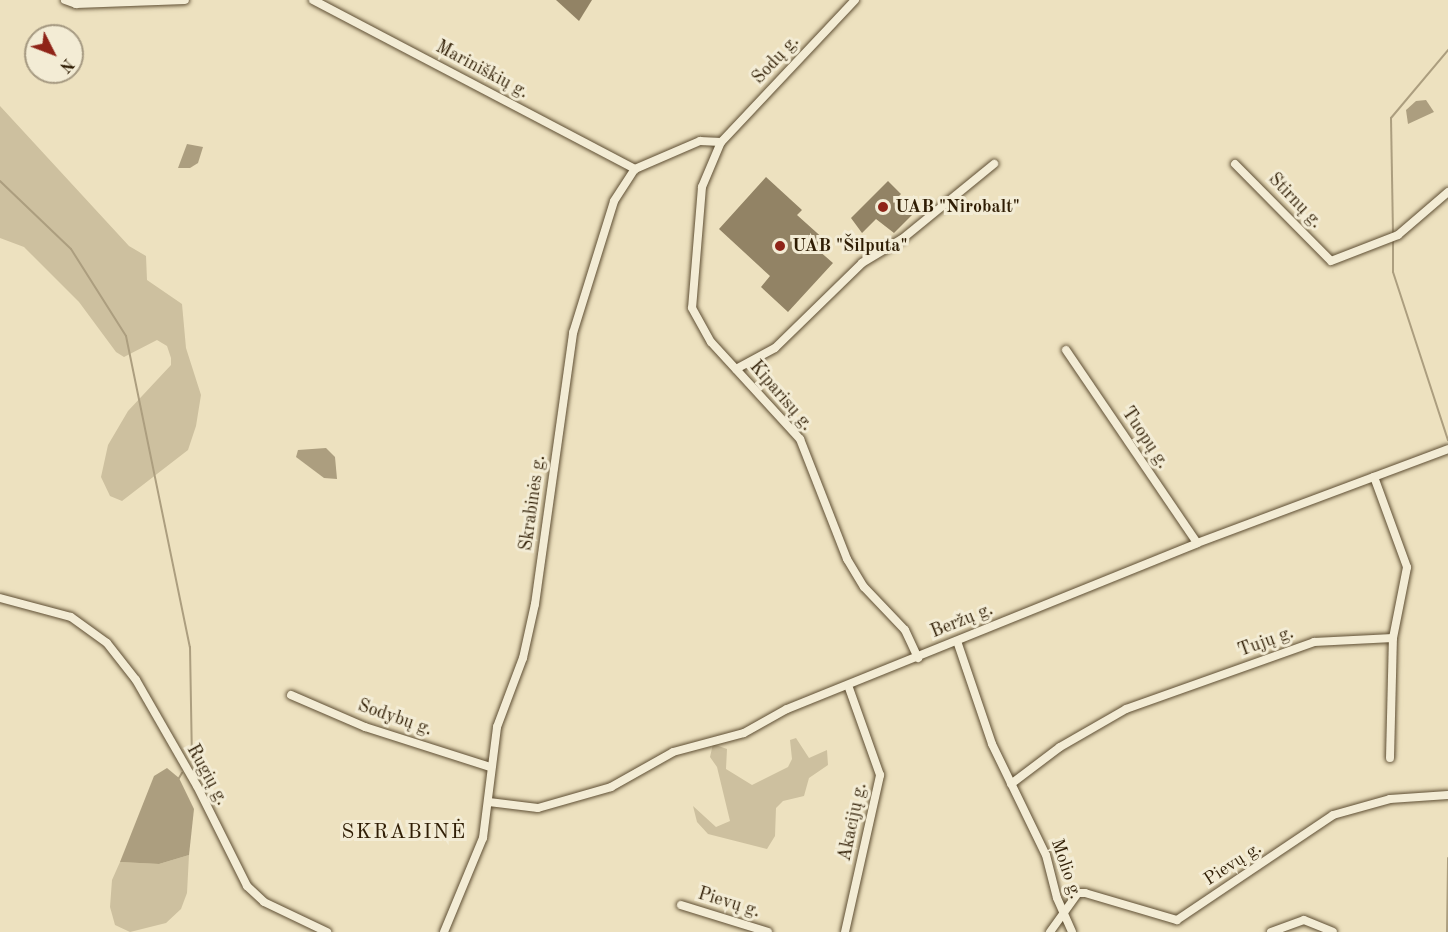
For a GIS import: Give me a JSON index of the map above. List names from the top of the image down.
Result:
{
  "streets": {
    "street": [
      "Sodų g.",
      "Mariniškių g.",
      "Stirnų g.",
      "Kiparisų g.",
      "Tuopų g.",
      "Skrabinės g.",
      "Beržų g.",
      "Tujų g.",
      "Sodybų g.",
      "Rugių g.",
      "Akacijų g.",
      "Pievų g.",
      "Molio g."
    ]
  },
  "crossings": [
    ["Sodų g.", "Kiparisų g."],
    ["Mariniškių g.", "Skrabinės g."],
    ["Kiparisų g.", "Beržų g."],
    ["Tuopų g.", "Beržų g."],
    ["Skrabinės g.", "Beržų g."],
    ["Skrabinės g.", "Sodybų g."],
    ["Beržų g.", "Akacijų g."],
    ["Beržų g.", "Molio g."],
    ["Tujų g.", "Molio g."],
    ["Pievų g.", "Molio g."]
  ],
  "districts": ["SKRABINĖ"],
  "places": ["UAB \"Nirobalt\"", "UAB \"Šilputa\""],
  "north": "bottom right"
}
